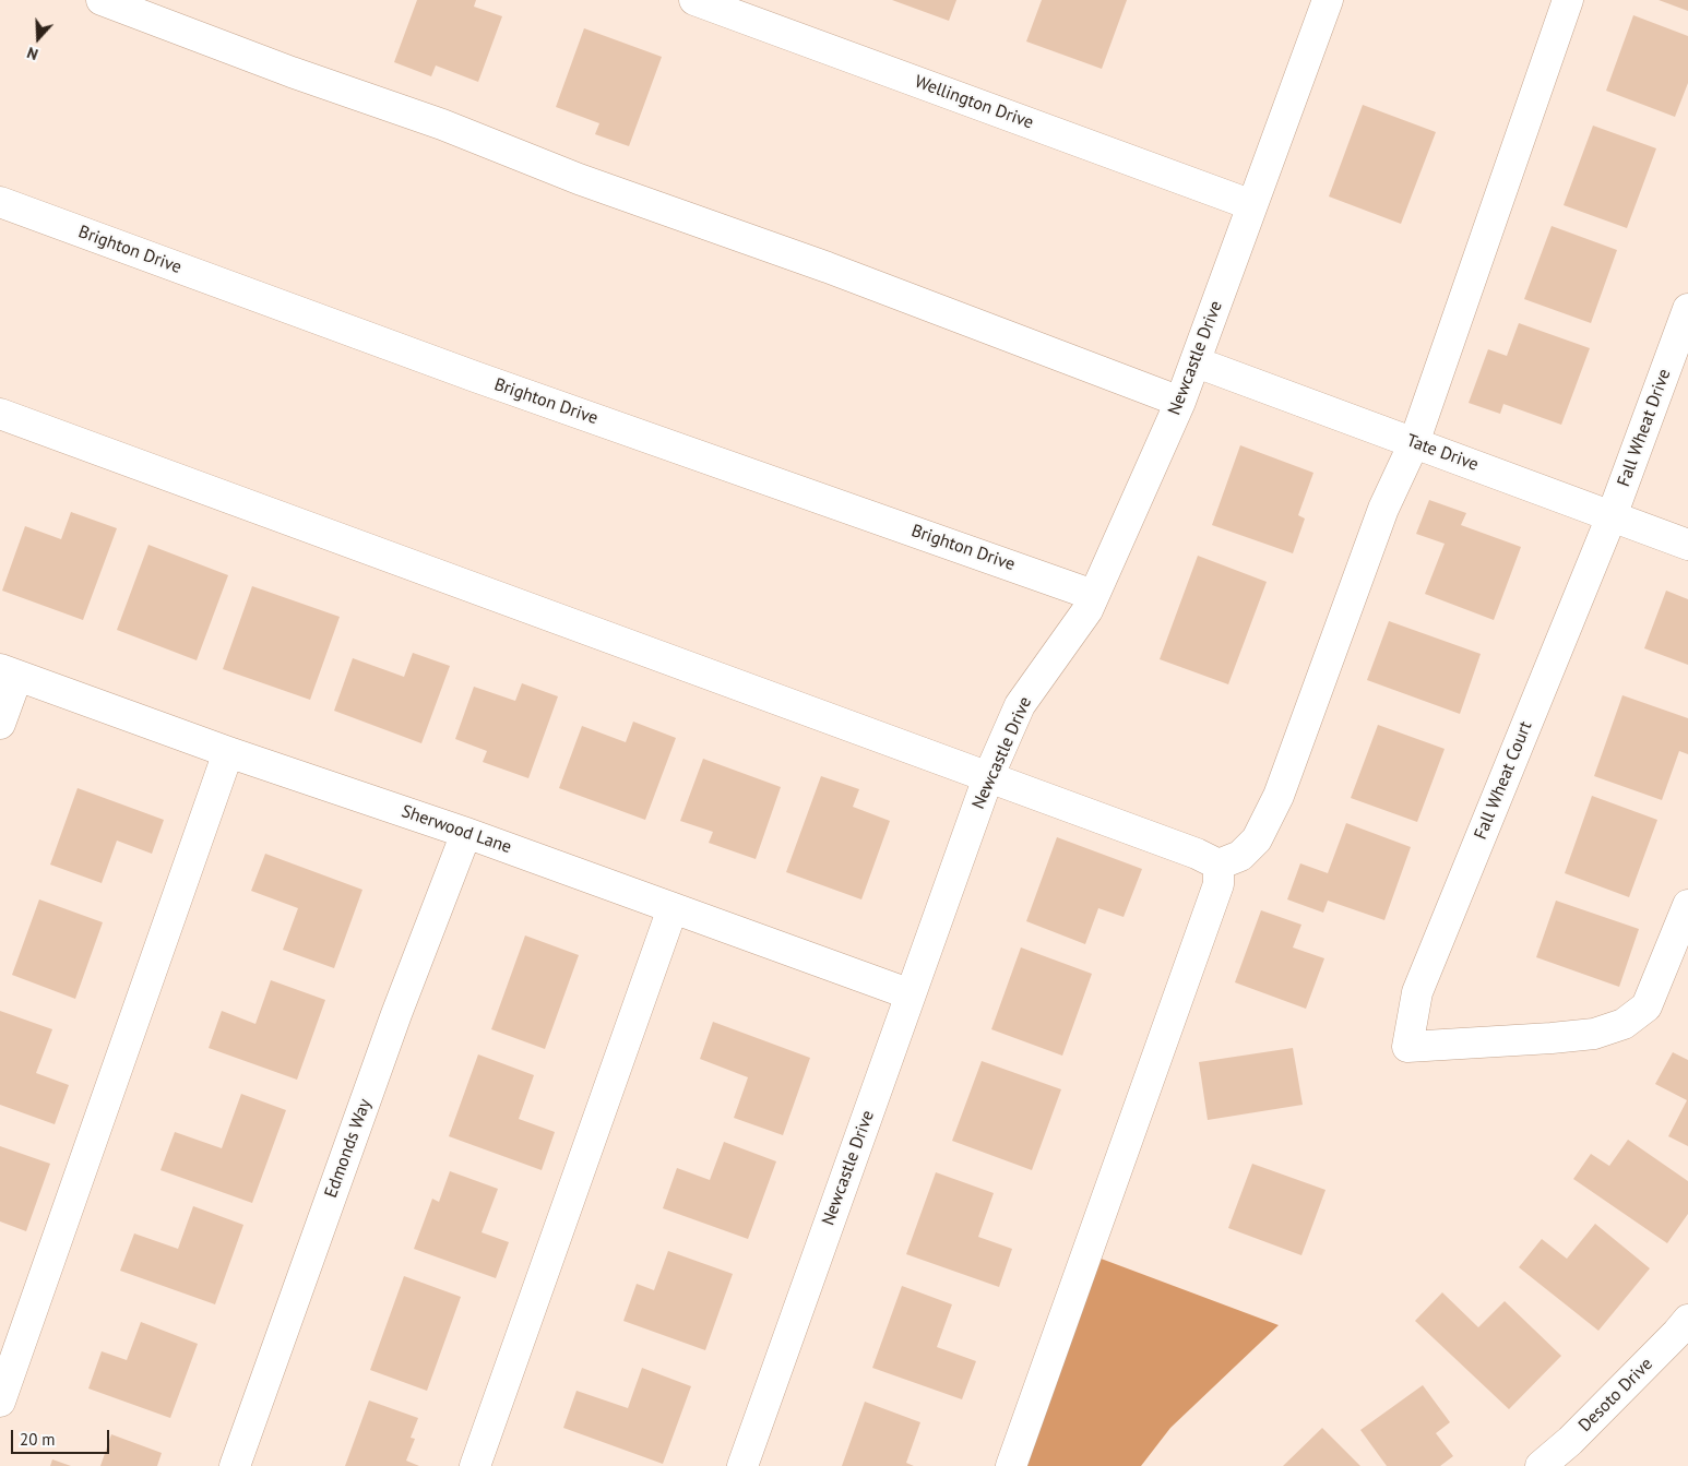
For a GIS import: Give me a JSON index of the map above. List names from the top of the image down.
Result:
{
  "streets": {
    "street": [
      "Wellington Drive",
      "Brighton Drive",
      "Newcastle Drive",
      "Fall Wheat Drive",
      "Tate Drive",
      "Fall Wheat Court",
      "Sherwood Lane",
      "Edmonds Way",
      "Desoto Drive"
    ]
  },
  "crossings": [
    ["Wellington Drive", "Newcastle Drive"],
    ["Brighton Drive", "Newcastle Drive"],
    ["Newcastle Drive", "Tate Drive"],
    ["Newcastle Drive", "Sherwood Lane"],
    ["Fall Wheat Drive", "Tate Drive"],
    ["Fall Wheat Drive", "Fall Wheat Court"],
    ["Tate Drive", "Fall Wheat Court"],
    ["Sherwood Lane", "Edmonds Way"]
  ],
  "scale_bar": "20 m",
  "north": "bottom"
}
